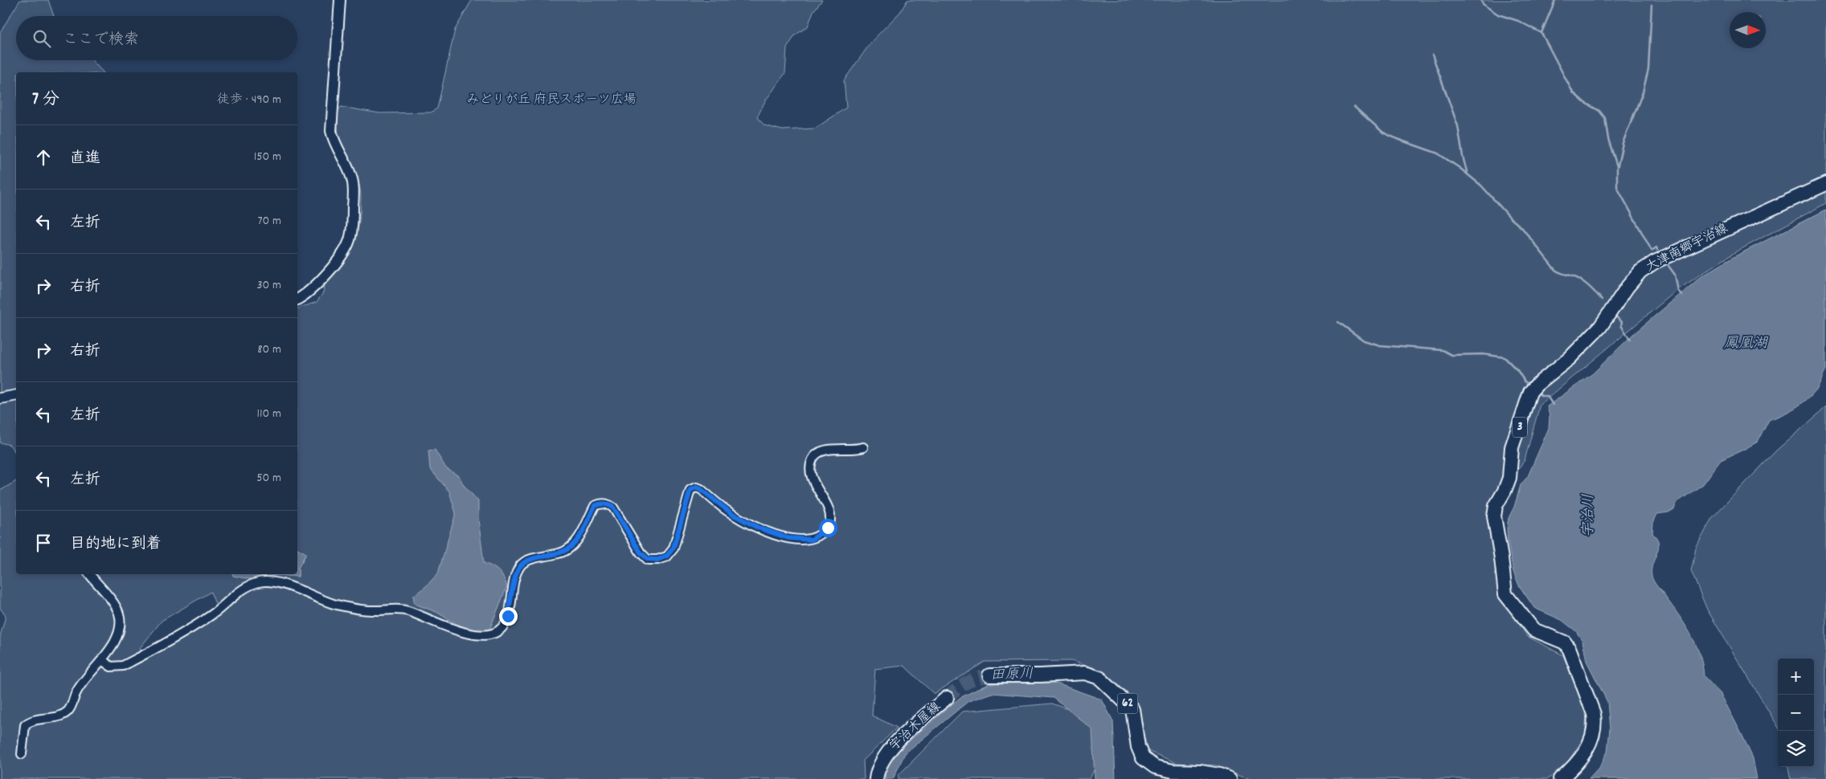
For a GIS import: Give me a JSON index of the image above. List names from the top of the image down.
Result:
{
  "streets": {
    "main road": [
      "大津南郷宇治線",
      "3",
      "62",
      "宇治木屋線"
    ]
  },
  "water": ["鳳凰湖", "宇治川", "田原川"],
  "parks": ["みどりが丘 府民スポーツ広場"],
  "north": "right",
  "page": {
    "search": "ここで検索",
    "heading": ["7 分", "徒歩 · 490 m"],
    "list": [
      ["直進", "150 m"],
      ["左折", "70 m"],
      ["右折", "30 m"],
      ["右折", "80 m"],
      ["左折", "110 m"],
      ["左折", "50 m"],
      "目的地に到着"
    ],
    "map_buttons": ["+", "−"]
  }
}
